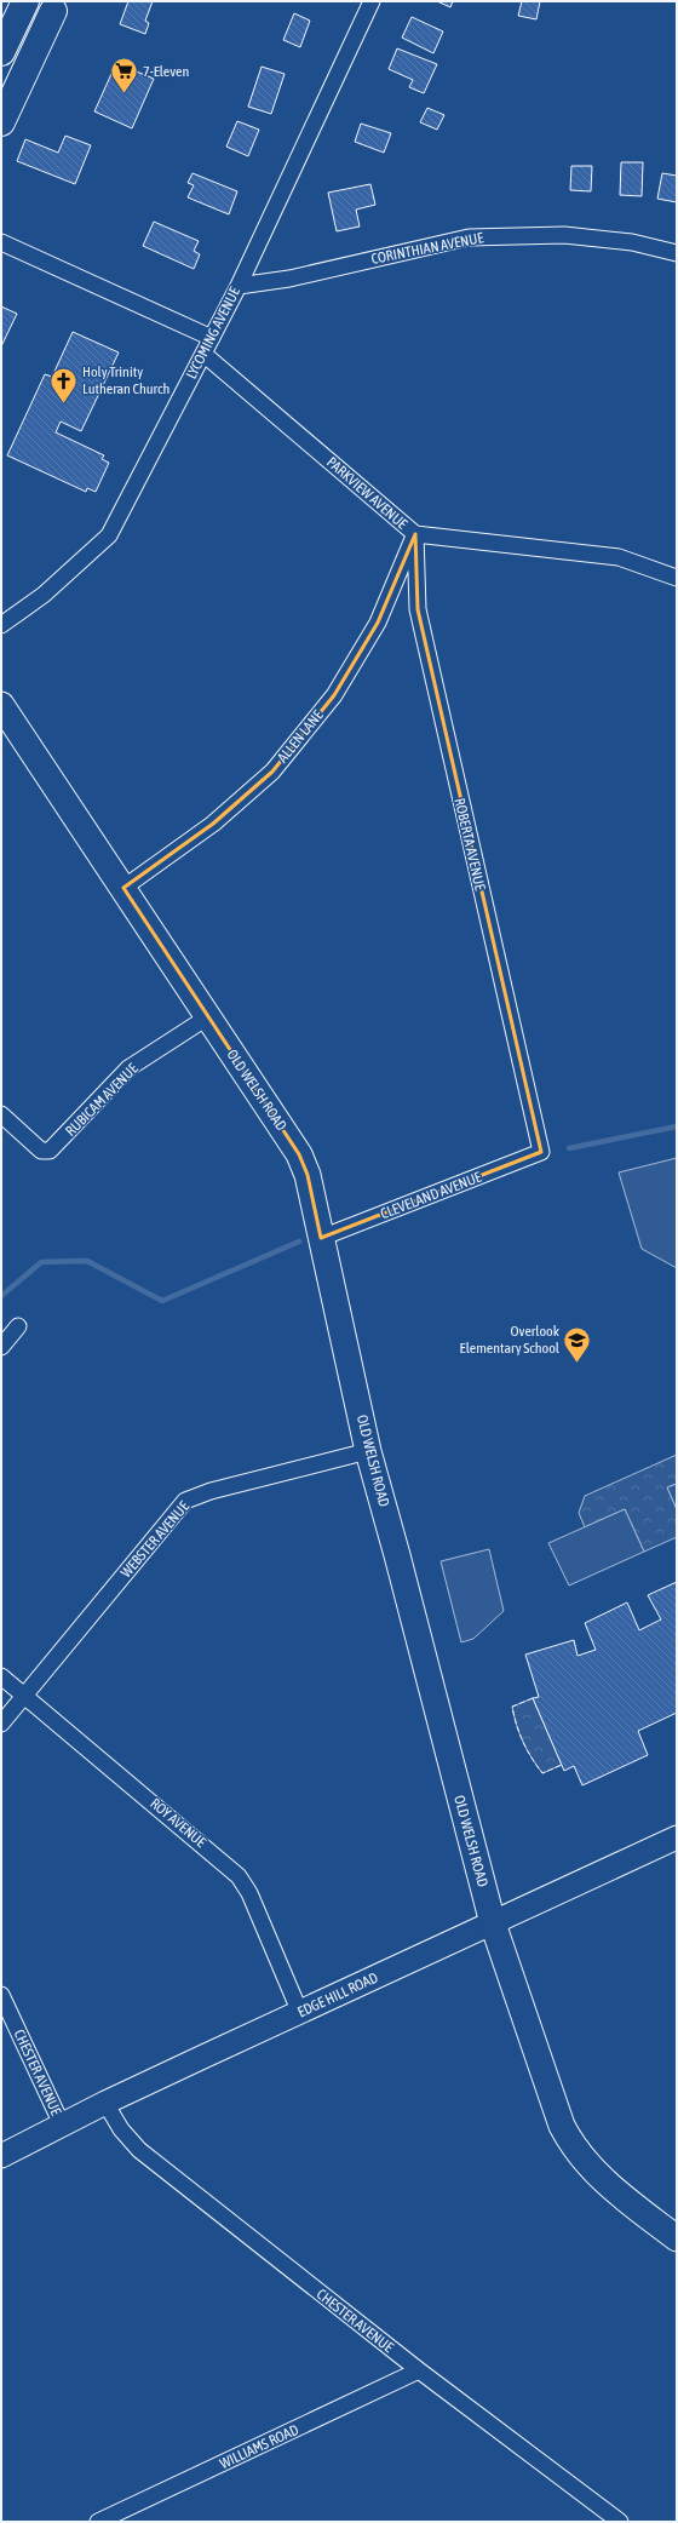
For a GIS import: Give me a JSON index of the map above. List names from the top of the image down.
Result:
{
  "streets": {
    "main road": ["OLD WELSH ROAD"],
    "street": [
      "CORINTHIAN AVENUE",
      "LYCOMING AVENUE",
      "PARKVIEW AVENUE",
      "ALLEN LANE",
      "ROBERTA AVENUE",
      "RUBICAM AVENUE",
      "CLEVELAND AVENUE",
      "WEBSTER AVENUE",
      "ROY AVENUE",
      "EDGE HILL ROAD",
      "CHESTER AVENUE",
      "WILLIAMS ROAD"
    ]
  },
  "crossings": [
    ["CORINTHIAN AVENUE", "LYCOMING AVENUE"],
    ["LYCOMING AVENUE", "PARKVIEW AVENUE"],
    ["PARKVIEW AVENUE", "ALLEN LANE"],
    ["PARKVIEW AVENUE", "ROBERTA AVENUE"],
    ["ALLEN LANE", "ROBERTA AVENUE"],
    ["ALLEN LANE", "OLD WELSH ROAD"],
    ["ROBERTA AVENUE", "CLEVELAND AVENUE"],
    ["OLD WELSH ROAD", "RUBICAM AVENUE"],
    ["OLD WELSH ROAD", "CLEVELAND AVENUE"],
    ["OLD WELSH ROAD", "WEBSTER AVENUE"],
    ["OLD WELSH ROAD", "EDGE HILL ROAD"],
    ["WEBSTER AVENUE", "ROY AVENUE"],
    ["ROY AVENUE", "EDGE HILL ROAD"],
    ["EDGE HILL ROAD", "CHESTER AVENUE"],
    ["CHESTER AVENUE", "WILLIAMS ROAD"]
  ],
  "places": {
    "supermarket": ["7-Eleven"],
    "church": ["Holy Trinity Lutheran Church"],
    "school or university": ["Overlook Elementary School"]
  }
}
